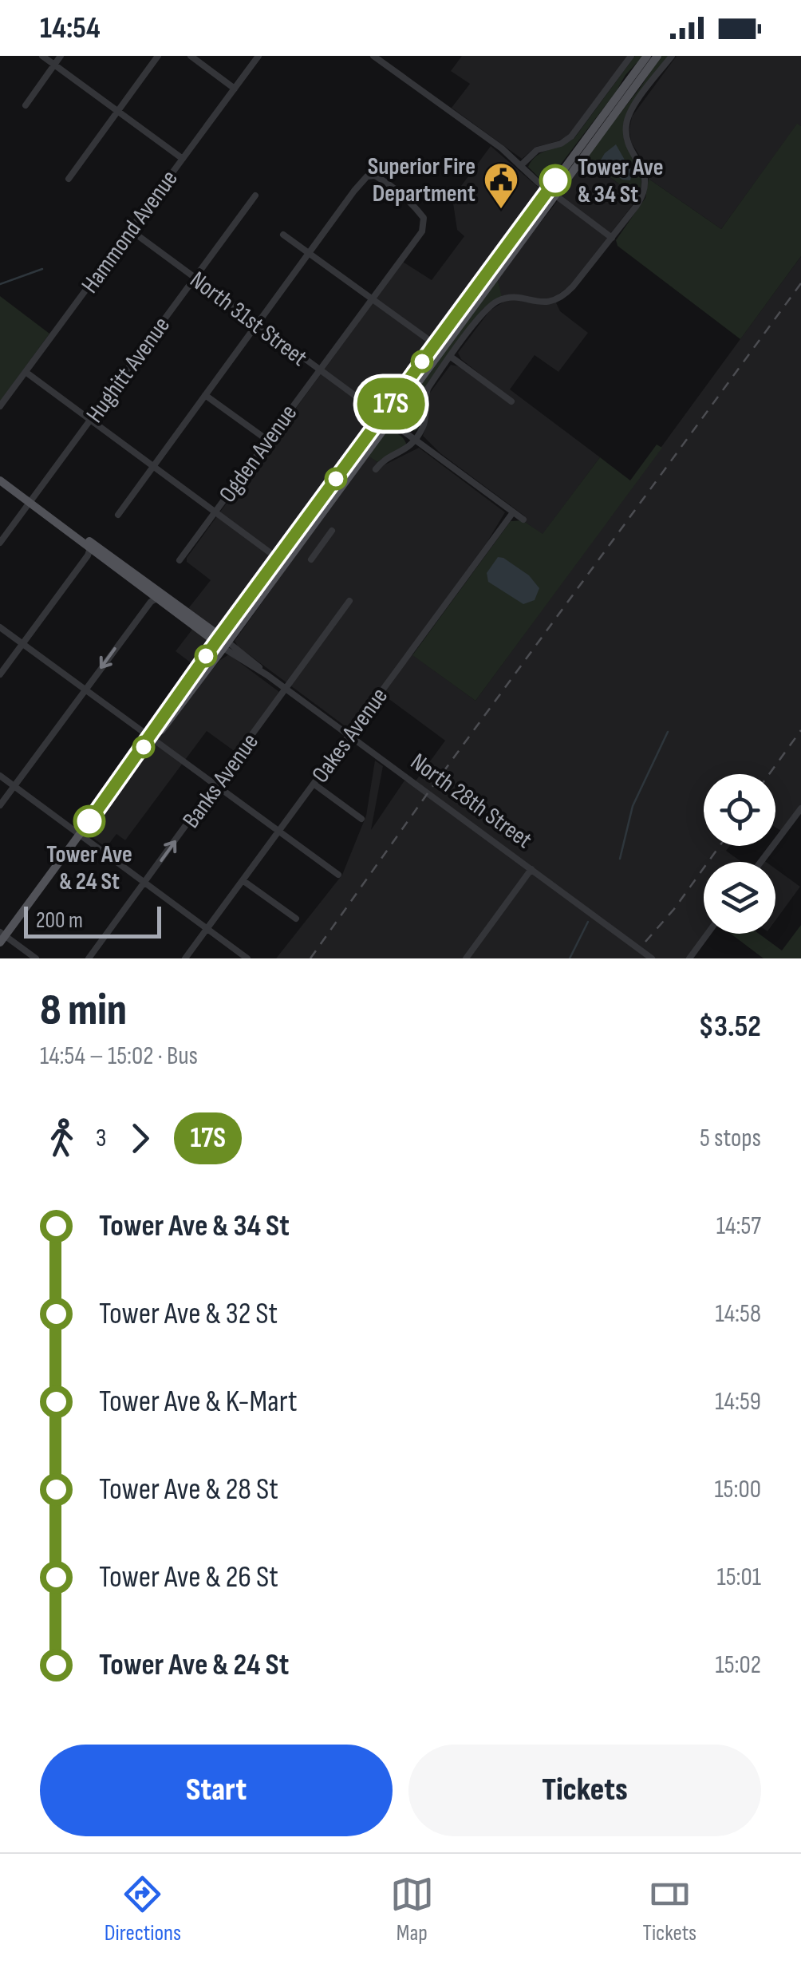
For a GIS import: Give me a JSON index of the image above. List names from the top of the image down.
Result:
{
  "streets": {
    "main road": ["North 28th Street"],
    "street": [
      "Hammond Avenue",
      "North 31st Street",
      "Hughitt Avenue",
      "Ogden Avenue",
      "Oakes Avenue",
      "Banks Avenue"
    ]
  },
  "crossings": [
    ["Hammond Avenue", "North 31st Street"],
    ["North 31st Street", "Hughitt Avenue"],
    ["North 31st Street", "Ogden Avenue"],
    ["North 31st Street", "Oakes Avenue"],
    ["Hughitt Avenue", "North 28th Street"],
    ["Oakes Avenue", "North 28th Street"],
    ["Banks Avenue", "North 28th Street"]
  ],
  "places": {
    "other": ["Tower Ave & 34 St", "Tower Ave & 24 St"],
    "public building": ["Superior Fire Department"]
  },
  "lines": ["bus line 17S"],
  "scale_bar": "200 m",
  "page": {
    "status": "14:54",
    "on_map": "17S",
    "scale": "200 m",
    "heading": ["8 min", "14:54 – 15:02 · Bus", "$3.52"],
    "legs": ["3", "17S", "5 stops"],
    "list": [
      {
        "name": "Tower Ave & 34 St",
        "value": "14:57"
      },
      {
        "name": "Tower Ave & 32 St",
        "value": "14:58"
      },
      {
        "name": "Tower Ave & K-Mart",
        "value": "14:59"
      },
      {
        "name": "Tower Ave & 28 St",
        "value": "15:00"
      },
      {
        "name": "Tower Ave & 26 St",
        "value": "15:01"
      },
      {
        "name": "Tower Ave & 24 St",
        "value": "15:02"
      }
    ],
    "buttons": ["Start", "Tickets"],
    "tabs": ["Directions", "Map", "Tickets"]
  }
}
